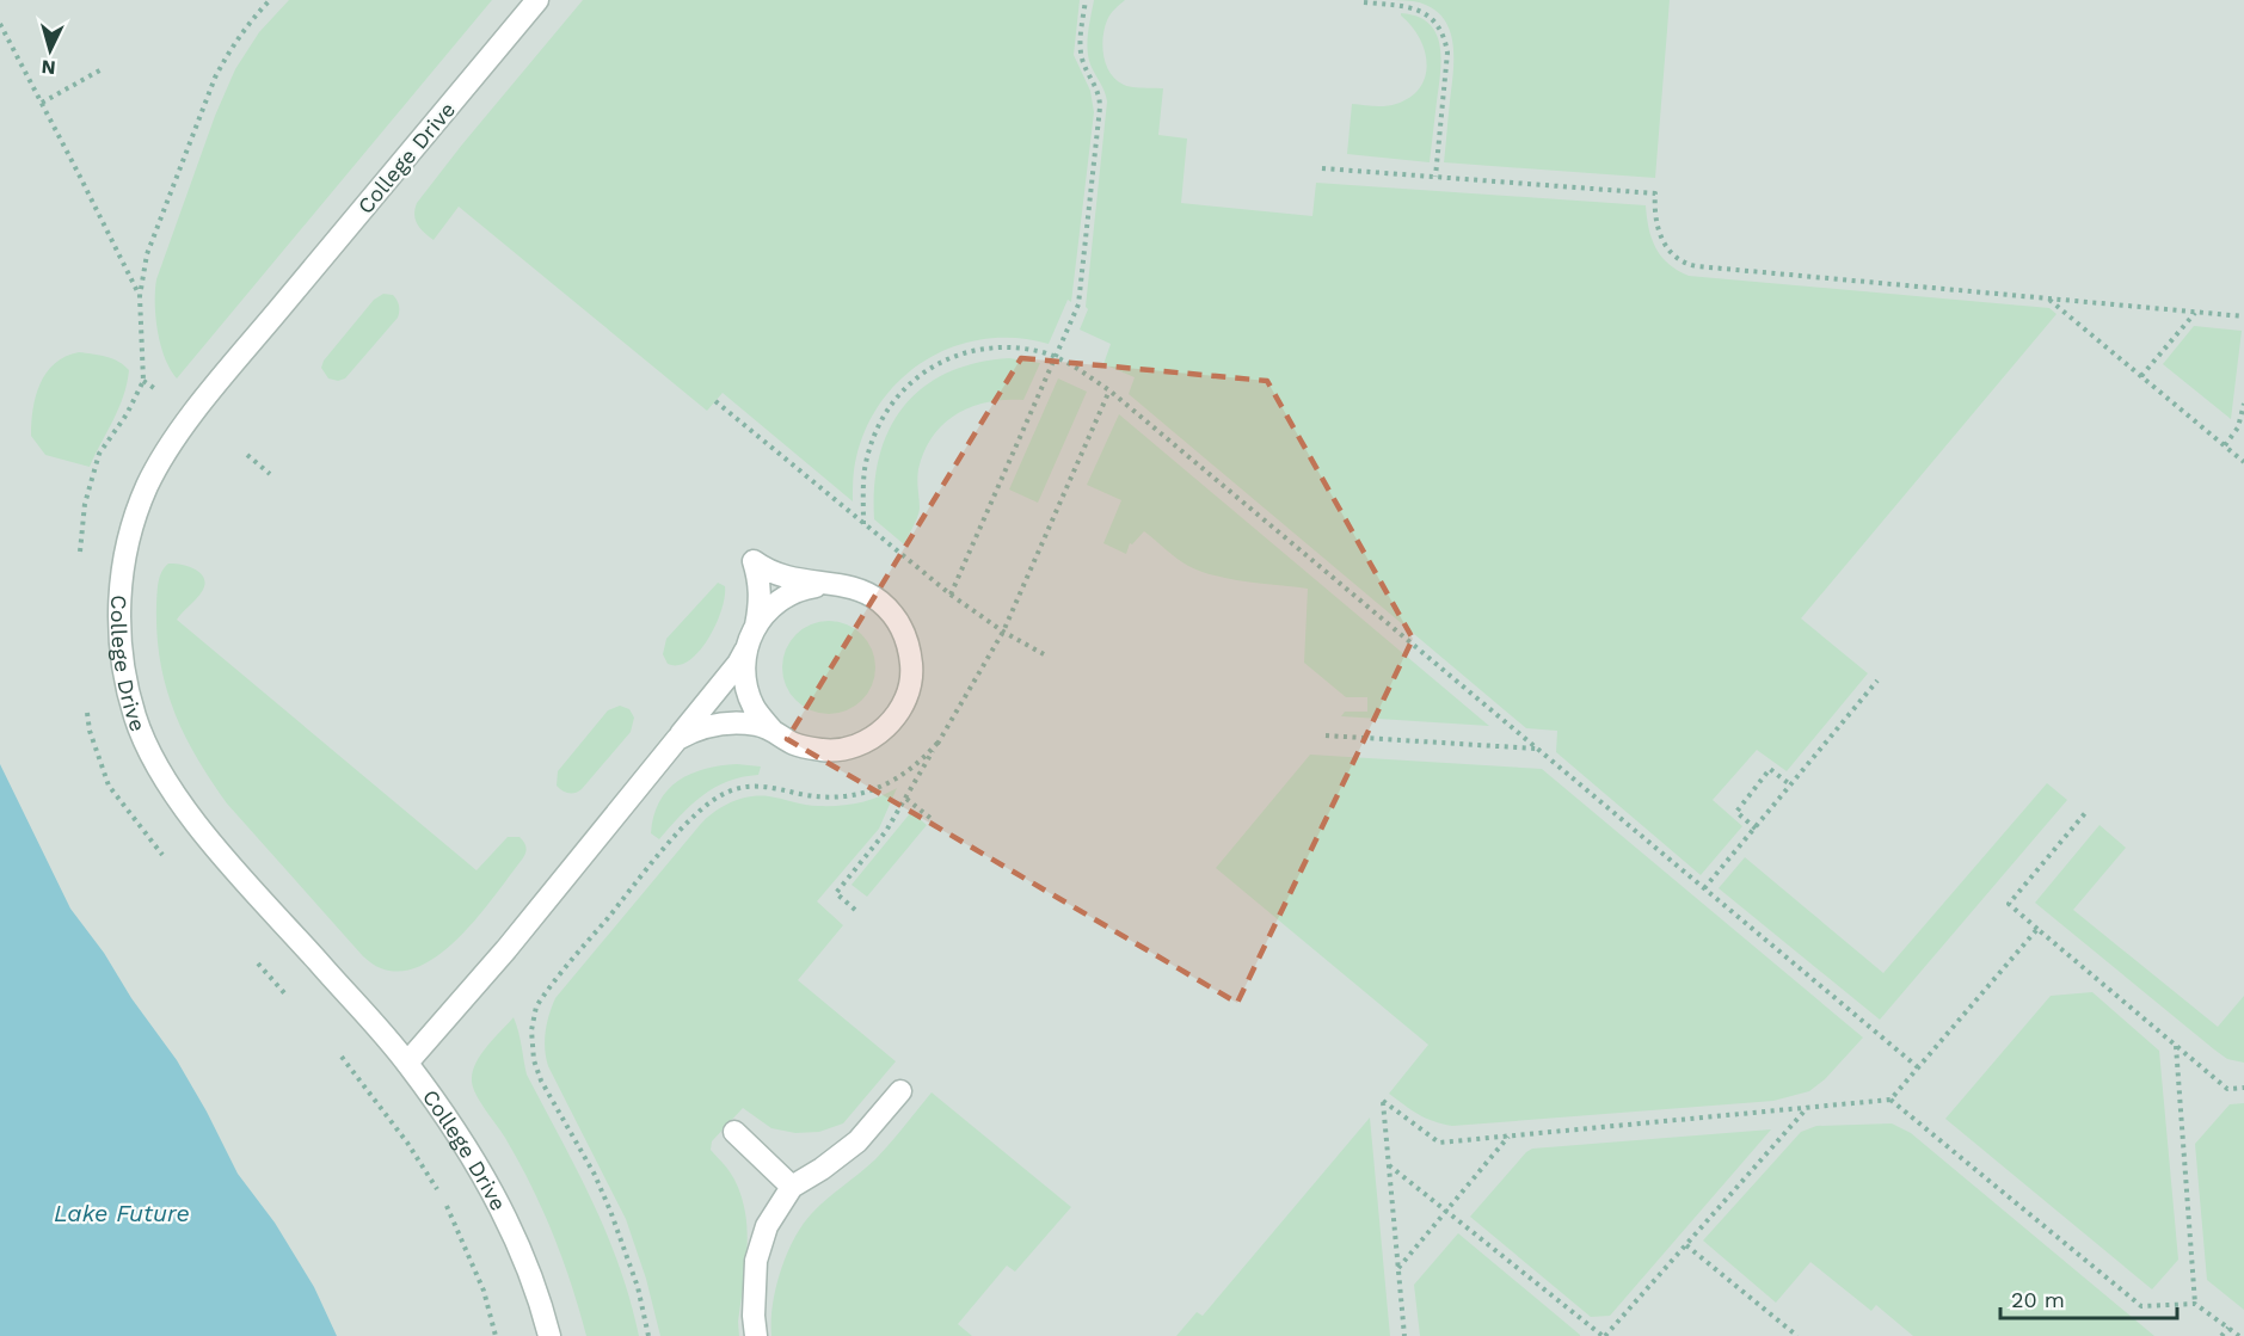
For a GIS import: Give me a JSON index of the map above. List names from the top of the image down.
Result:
{
  "streets": {
    "street": ["College Drive"]
  },
  "water": ["Lake Future"],
  "scale_bar": "20 m",
  "north": "bottom"
}
